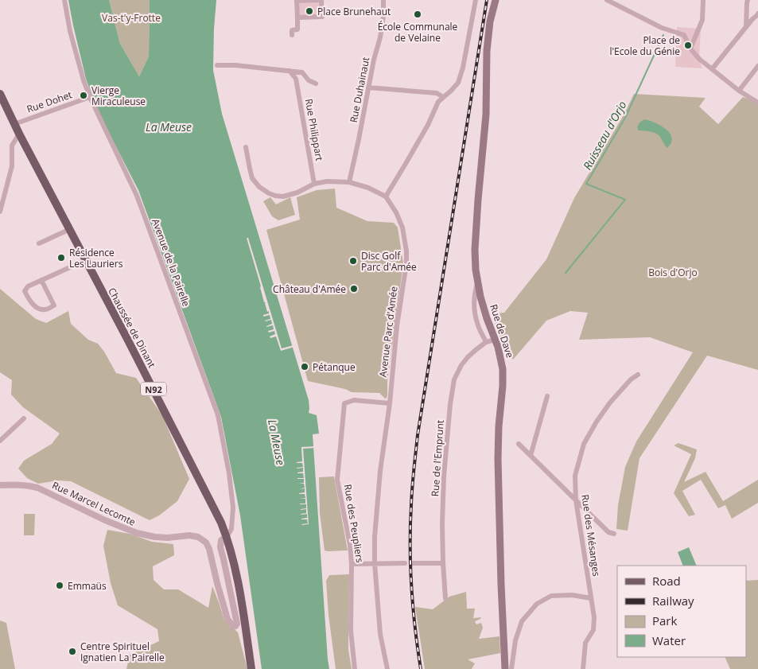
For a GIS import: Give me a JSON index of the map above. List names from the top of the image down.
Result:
{
  "streets": {
    "main road": ["Chaussée de Dinant", "Rue de Dave", "N92"],
    "street": [
      "Rue Duhainaut",
      "Rue Dohet",
      "Rue Philippart",
      "Avenue de la Pairelle",
      "Avenue Parc d'Amée",
      "Rue de l'Emprunt",
      "Rue Marcel Lecomte",
      "Rue des Peupliers",
      "Rue des Mésanges"
    ]
  },
  "crossings": [
    ["Rue Dohet", "Avenue de la Pairelle"],
    ["Rue Dohet", "Chaussée de Dinant"],
    ["Avenue de la Pairelle", "Chaussée de Dinant"],
    ["Avenue de la Pairelle", "Rue Marcel Lecomte"],
    ["Chaussée de Dinant", "Rue Marcel Lecomte"],
    ["Avenue Parc d'Amée", "Rue des Peupliers"]
  ],
  "water": ["La Meuse", "Ruisseau d'Orjo"],
  "parks": ["Vas-t'y-Frotte", "Bois d'Orjo"],
  "places": [
    "Place Brunehaut",
    "École Communale de Velaine",
    "Place de l'Ecole du Génie",
    "Vierge Miraculeuse",
    "Résidence Les Lauriers",
    "Disc Golf Parc d'Amée",
    "Château d'Amée",
    "Pétanque",
    "Emmaüs",
    "Centre Spirituel Ignatien La Pairelle"
  ],
  "legend": [
    "Road",
    "Railway",
    "Park",
    "Water"
  ]
}
